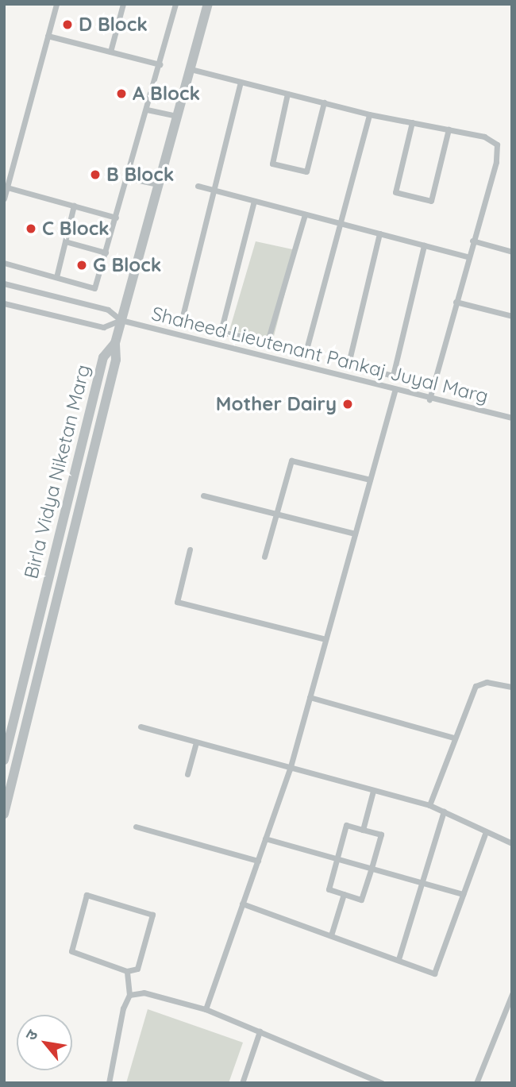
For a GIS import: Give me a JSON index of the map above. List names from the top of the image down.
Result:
{
  "streets": {
    "street": ["Shaheed Lieutenant Pankaj Juyal Marg", "Birla Vidya Niketan Marg"]
  },
  "crossings": [
    ["Shaheed Lieutenant Pankaj Juyal Marg", "Birla Vidya Niketan Marg"]
  ],
  "places": [
    "D Block",
    "A Block",
    "B Block",
    "C Block",
    "G Block",
    "Mother Dairy"
  ],
  "north": "top left"
}
